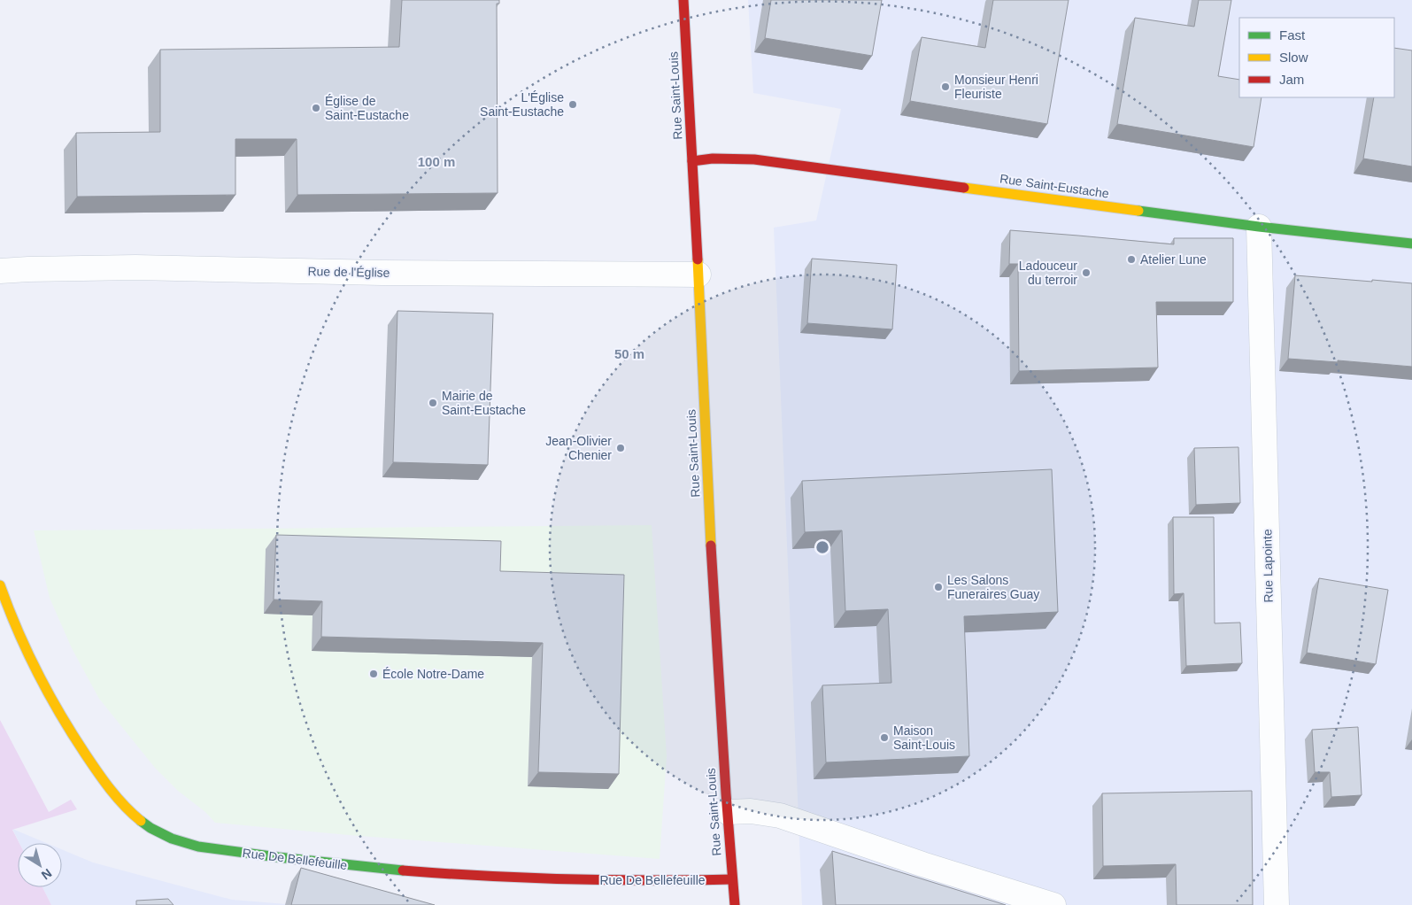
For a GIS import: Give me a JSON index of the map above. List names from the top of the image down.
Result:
{
  "streets": {
    "street": [
      "Rue Saint-Louis",
      "Rue Saint-Eustache",
      "Rue de l'Église",
      "Rue Lapointe",
      "Rue De Bellefeuille"
    ]
  },
  "crossings": [
    ["Rue Saint-Louis", "Rue Saint-Eustache"],
    ["Rue Saint-Louis", "Rue de l'Église"],
    ["Rue Saint-Louis", "Rue De Bellefeuille"],
    ["Rue Saint-Eustache", "Rue Lapointe"]
  ],
  "places": [
    "Monsieur Henri Fleuriste",
    "L'Église Saint-Eustache",
    "Église de Saint-Eustache",
    "Atelier Lune",
    "Ladouceur du terroir",
    "Mairie de Saint-Eustache",
    "Jean-Olivier Chenier",
    "Les Salons Funeraires Guay",
    "École Notre-Dame",
    "Maison Saint-Louis"
  ],
  "legend": ["Fast", "Slow", "Jam"],
  "north": "bottom right",
  "rings": ["100 m", "50 m"]
}
